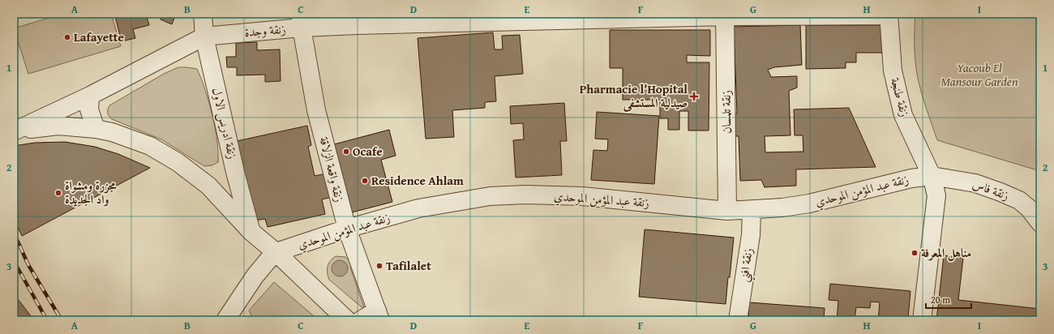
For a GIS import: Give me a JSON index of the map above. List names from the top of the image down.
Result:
{
  "streets": {
    "street": [
      "زنقة وجدة",
      "زنقة طنجة",
      "زنقة تلمسان",
      "زنقة ادريس الاول",
      "زنقة واقعة الزلاقة",
      "زنقة فاس",
      "زنقة عبد المؤمن الموحدي",
      "زنقة افني"
    ]
  },
  "crossings": [
    ["زنقة وجدة", "زنقة طنجة"],
    ["زنقة وجدة", "زنقة تلمسان"],
    ["زنقة وجدة", "زنقة ادريس الاول"],
    ["زنقة وجدة", "زنقة واقعة الزلاقة"],
    ["زنقة طنجة", "زنقة فاس"],
    ["زنقة طنجة", "زنقة عبد المؤمن الموحدي"],
    ["زنقة تلمسان", "زنقة عبد المؤمن الموحدي"],
    ["زنقة واقعة الزلاقة", "زنقة عبد المؤمن الموحدي"],
    ["زنقة فاس", "زنقة عبد المؤمن الموحدي"],
    ["زنقة عبد المؤمن الموحدي", "زنقة افني"]
  ],
  "parks": ["Yacoub El Mansour Garden"],
  "places": {
    "other": [
      "Lafayette",
      "Ocafe",
      "Residence Ahlam",
      "مجزرة ومشواة واد الجديدة",
      "مناهل المعرفة",
      "Tafilalet"
    ],
    "health": ["Pharmacie l'Hopital صيدلية المستشفى"]
  },
  "scale_bar": "20 m",
  "grid": {
    "columns": [
      "A",
      "B",
      "C",
      "D",
      "E",
      "F",
      "G",
      "H",
      "I"
    ],
    "rows": ["1", "2", "3"]
  }
}
